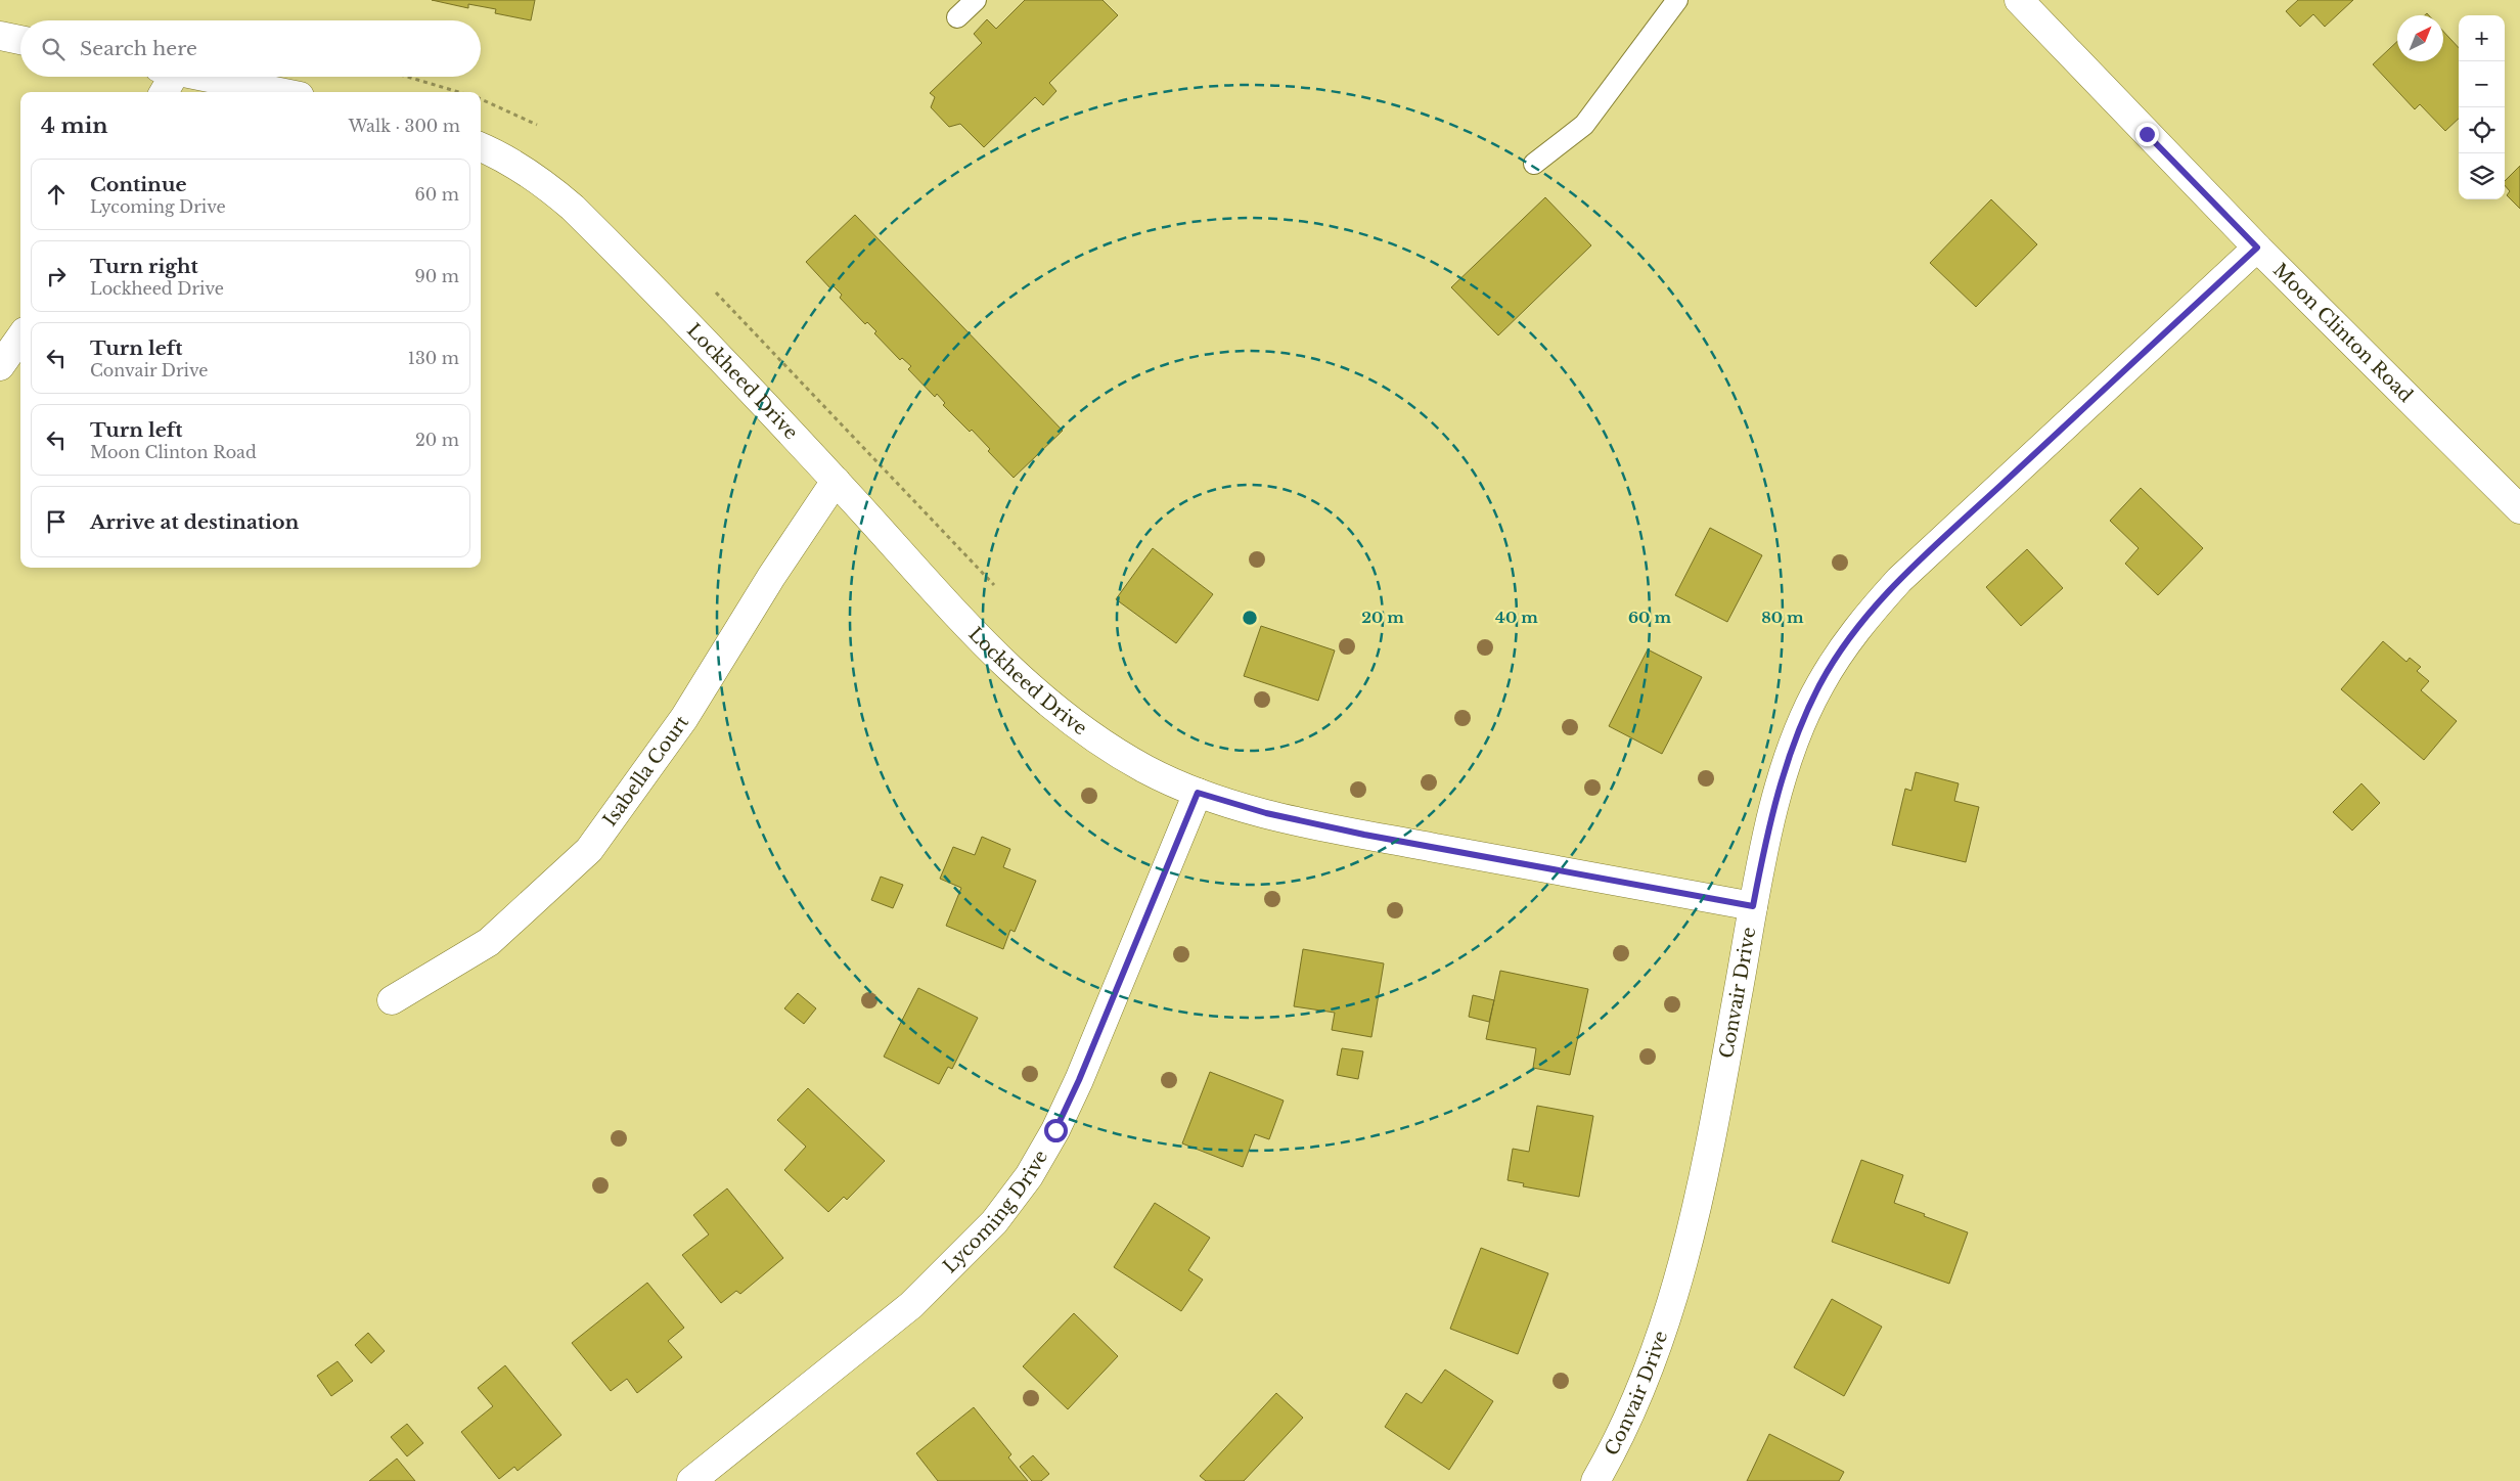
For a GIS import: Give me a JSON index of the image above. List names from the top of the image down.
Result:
{
  "streets": {
    "street": [
      "Moon Clinton Road",
      "Lockheed Drive",
      "Isabella Court",
      "Convair Drive",
      "Lycoming Drive"
    ]
  },
  "crossings": [
    ["Moon Clinton Road", "Convair Drive"],
    ["Lockheed Drive", "Isabella Court"],
    ["Lockheed Drive", "Convair Drive"],
    ["Lockheed Drive", "Lycoming Drive"]
  ],
  "north": "top right",
  "page": {
    "map_buttons": ["+", "−"],
    "search": "Search here",
    "heading": ["4 min", "Walk · 300 m"],
    "list": [
      ["Continue", "Lycoming Drive", "60 m"],
      ["Turn right", "Lockheed Drive", "90 m"],
      ["Turn left", "Convair Drive", "130 m"],
      ["Turn left", "Moon Clinton Road", "20 m"],
      "Arrive at destination"
    ]
  },
  "rings": [
    "20 m",
    "40 m",
    "60 m",
    "80 m"
  ]
}
